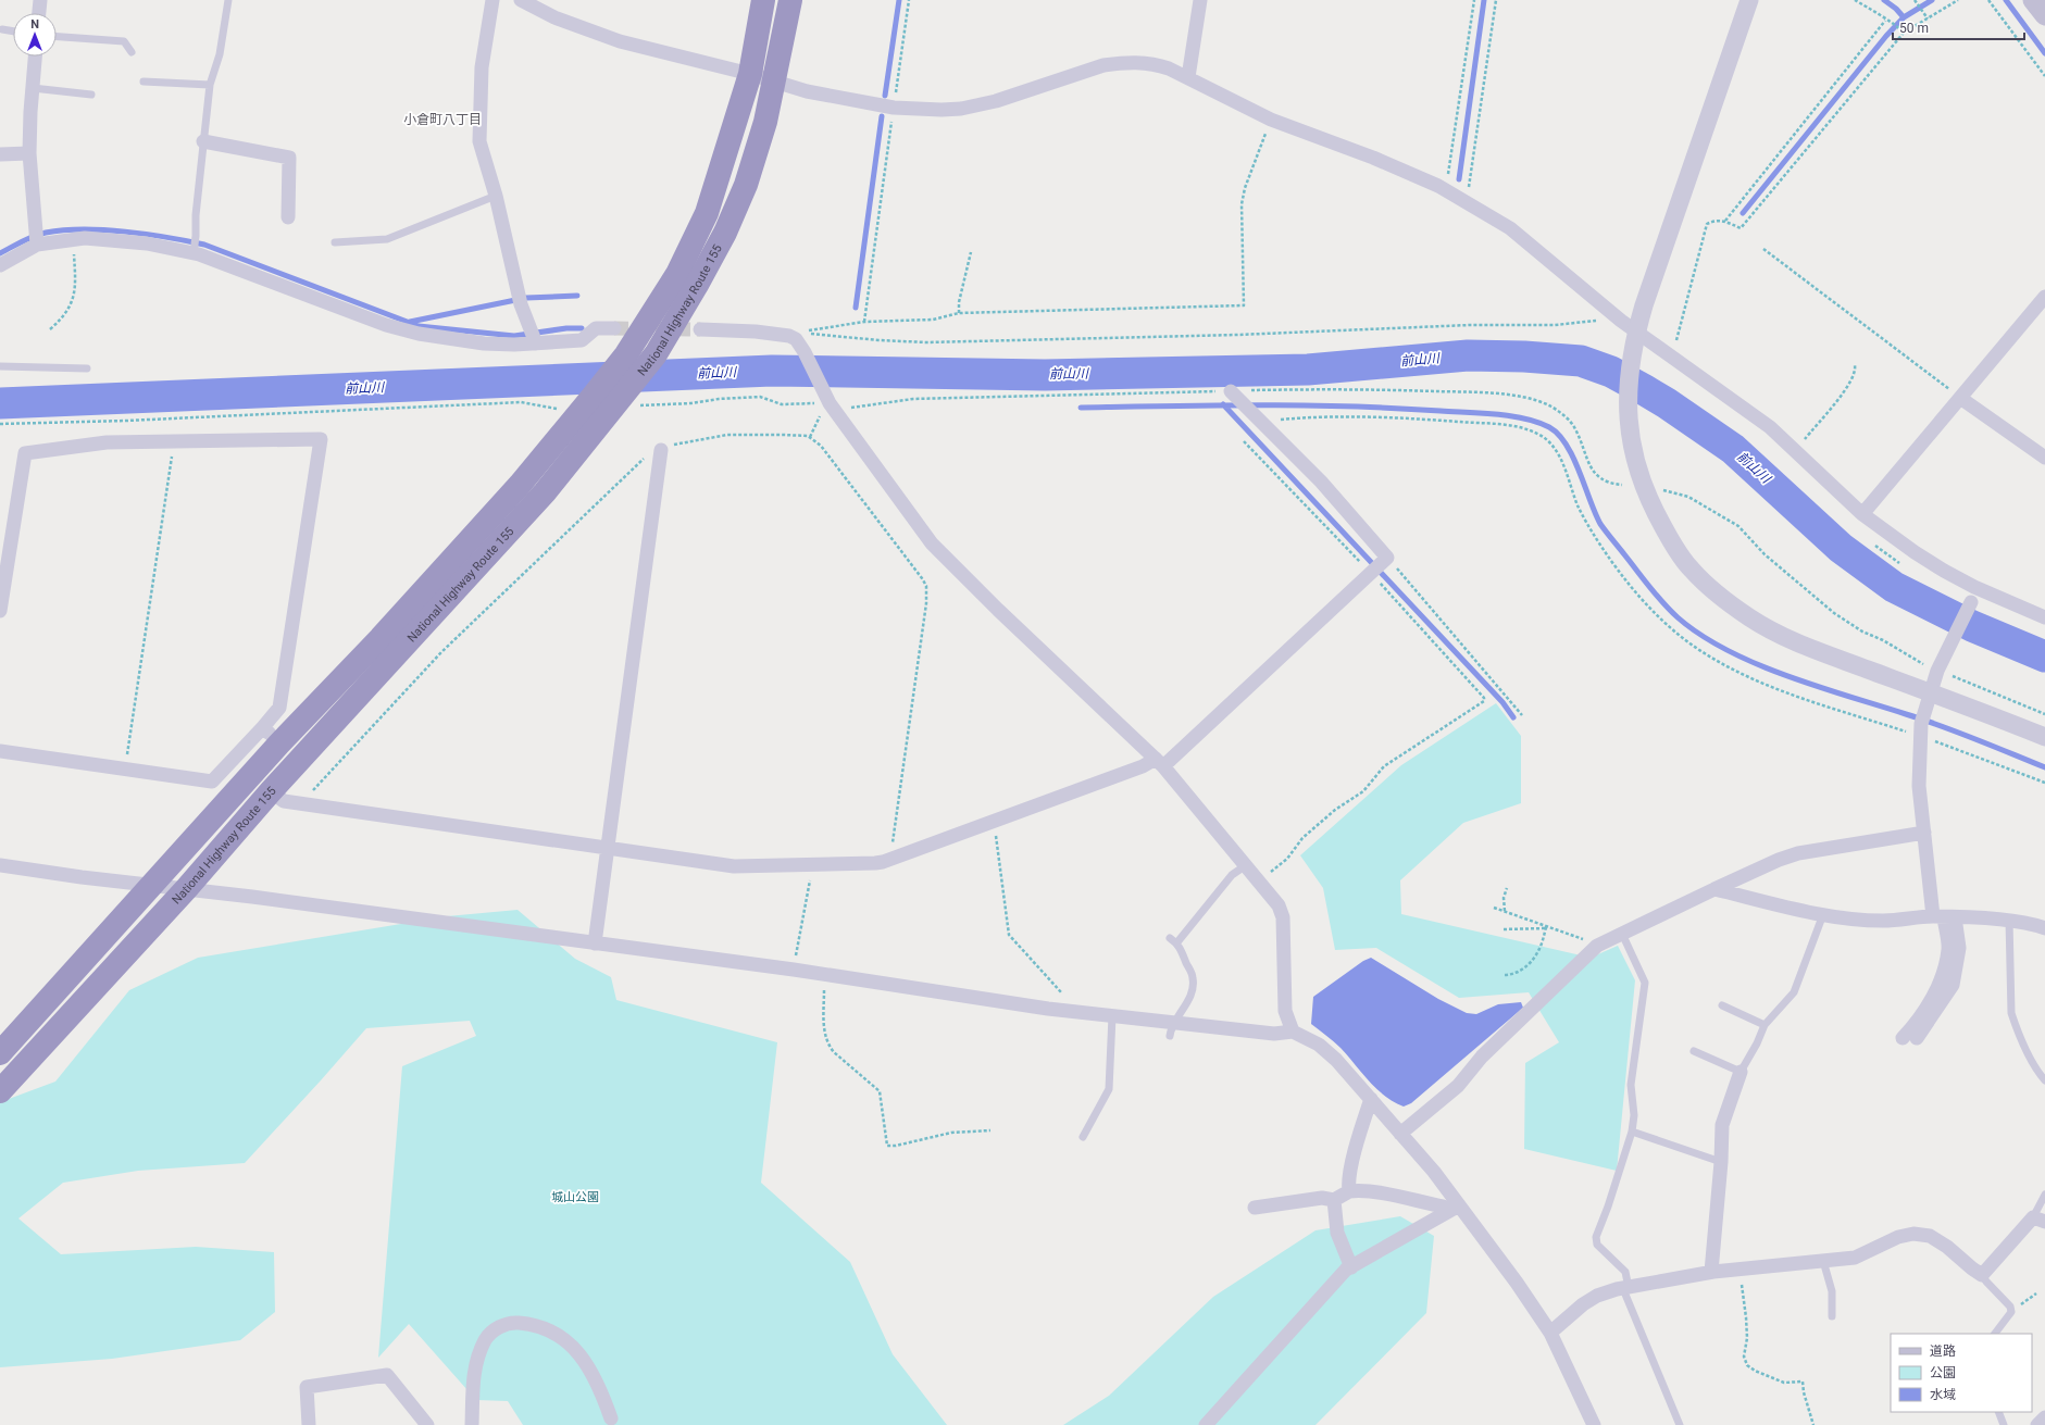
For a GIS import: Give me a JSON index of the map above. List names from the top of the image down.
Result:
{
  "streets": {
    "highway": ["National Highway Route 155"]
  },
  "districts": ["小倉町八丁目"],
  "water": ["前山川"],
  "parks": ["城山公園"],
  "legend": ["道路", "公園", "水域"],
  "scale_bar": "50 m",
  "north": "top"
}
